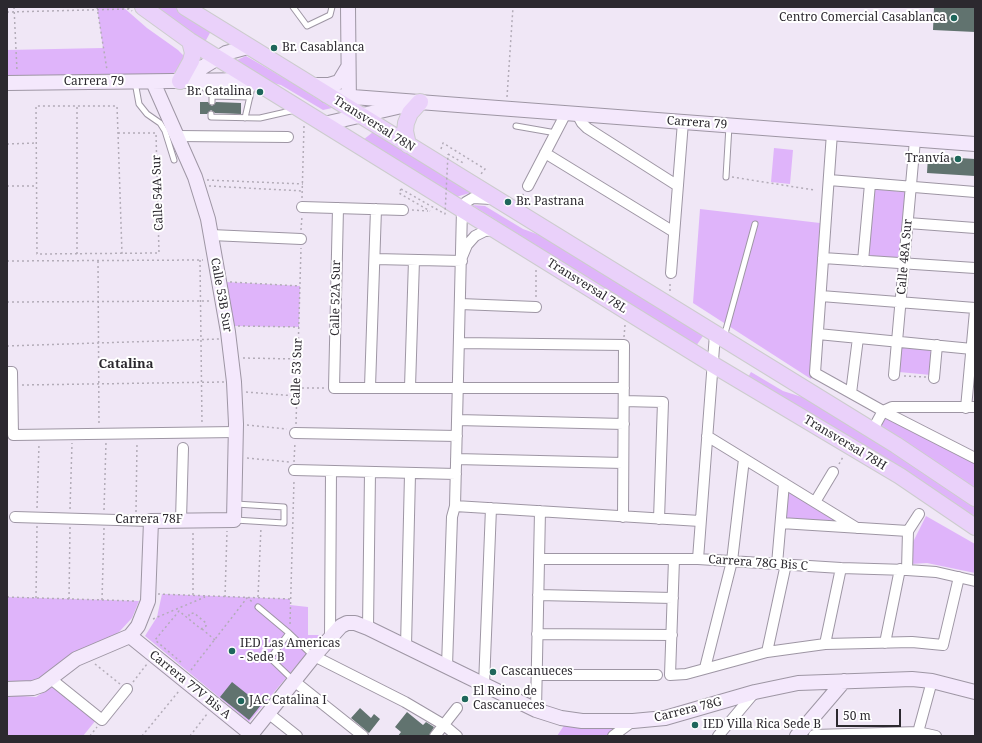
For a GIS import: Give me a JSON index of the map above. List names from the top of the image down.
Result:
{
  "streets": {
    "main road": ["Transversal 78N", "Transversal 78L", "Transversal 78H"],
    "street": [
      "Carrera 79",
      "Calle 48A Sur",
      "Calle 53B Sur",
      "Calle 52A Sur",
      "Carrera 78F",
      "Carrera 78G Bis C",
      "Carrera 77V Bis A",
      "Carrera 78G"
    ],
    "path": ["Calle 54A Sur", "Calle 53 Sur"]
  },
  "crossings": [
    ["Carrera 79", "Transversal 78N"],
    ["Carrera 79", "Calle 48A Sur"],
    ["Carrera 79", "Calle 53B Sur"],
    ["Transversal 78L", "Transversal 78H"],
    ["Calle 53B Sur", "Carrera 78F"]
  ],
  "districts": ["Catalina"],
  "places": [
    "Centro Comercial Casablanca",
    "Br. Casablanca",
    "Br. Catalina",
    "Tranvía",
    "Br. Pastrana",
    "IED Las Americas - Sede B",
    "Cascanueces",
    "El Reino de Cascanueces",
    "JAC Catalina I",
    "IED Villa Rica Sede B"
  ],
  "scale_bar": "50 m"
}
